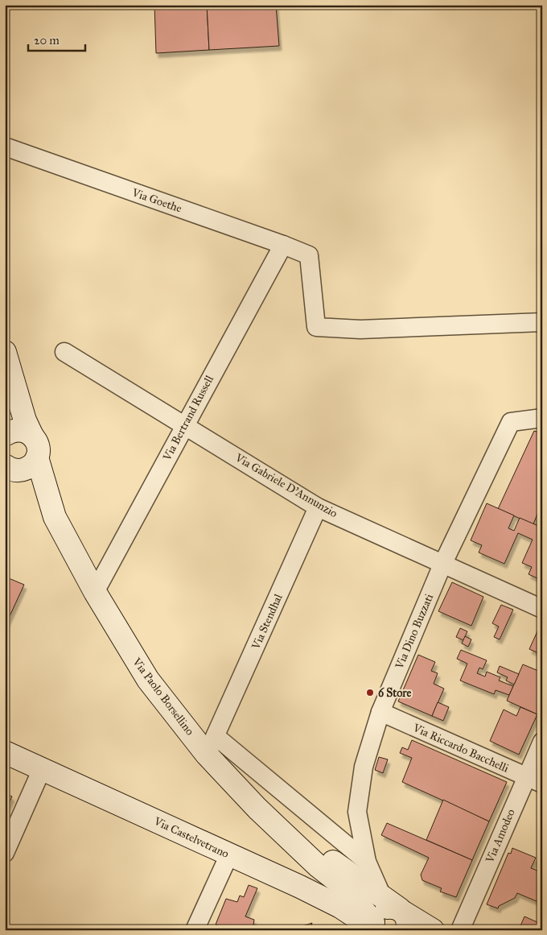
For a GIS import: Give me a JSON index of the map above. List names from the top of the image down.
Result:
{
  "streets": {
    "main road": ["Via Paolo Borsellino", "Via Castelvetrano"],
    "street": [
      "Via Goethe",
      "Via Bertrand Russell",
      "Via Gabriele D'Annunzio",
      "Via Stendhal",
      "Via Dino Buzzati",
      "Via Riccardo Bacchelli",
      "Via Amodeo"
    ]
  },
  "crossings": [
    ["Via Goethe", "Via Bertrand Russell"],
    ["Via Bertrand Russell", "Via Gabriele D'Annunzio"],
    ["Via Bertrand Russell", "Via Paolo Borsellino"],
    ["Via Gabriele D'Annunzio", "Via Stendhal"],
    ["Via Gabriele D'Annunzio", "Via Dino Buzzati"],
    ["Via Stendhal", "Via Paolo Borsellino"],
    ["Via Dino Buzzati", "Via Riccardo Bacchelli"],
    ["Via Riccardo Bacchelli", "Via Amodeo"]
  ],
  "places": ["6 Store"],
  "scale_bar": "20 m"
}
